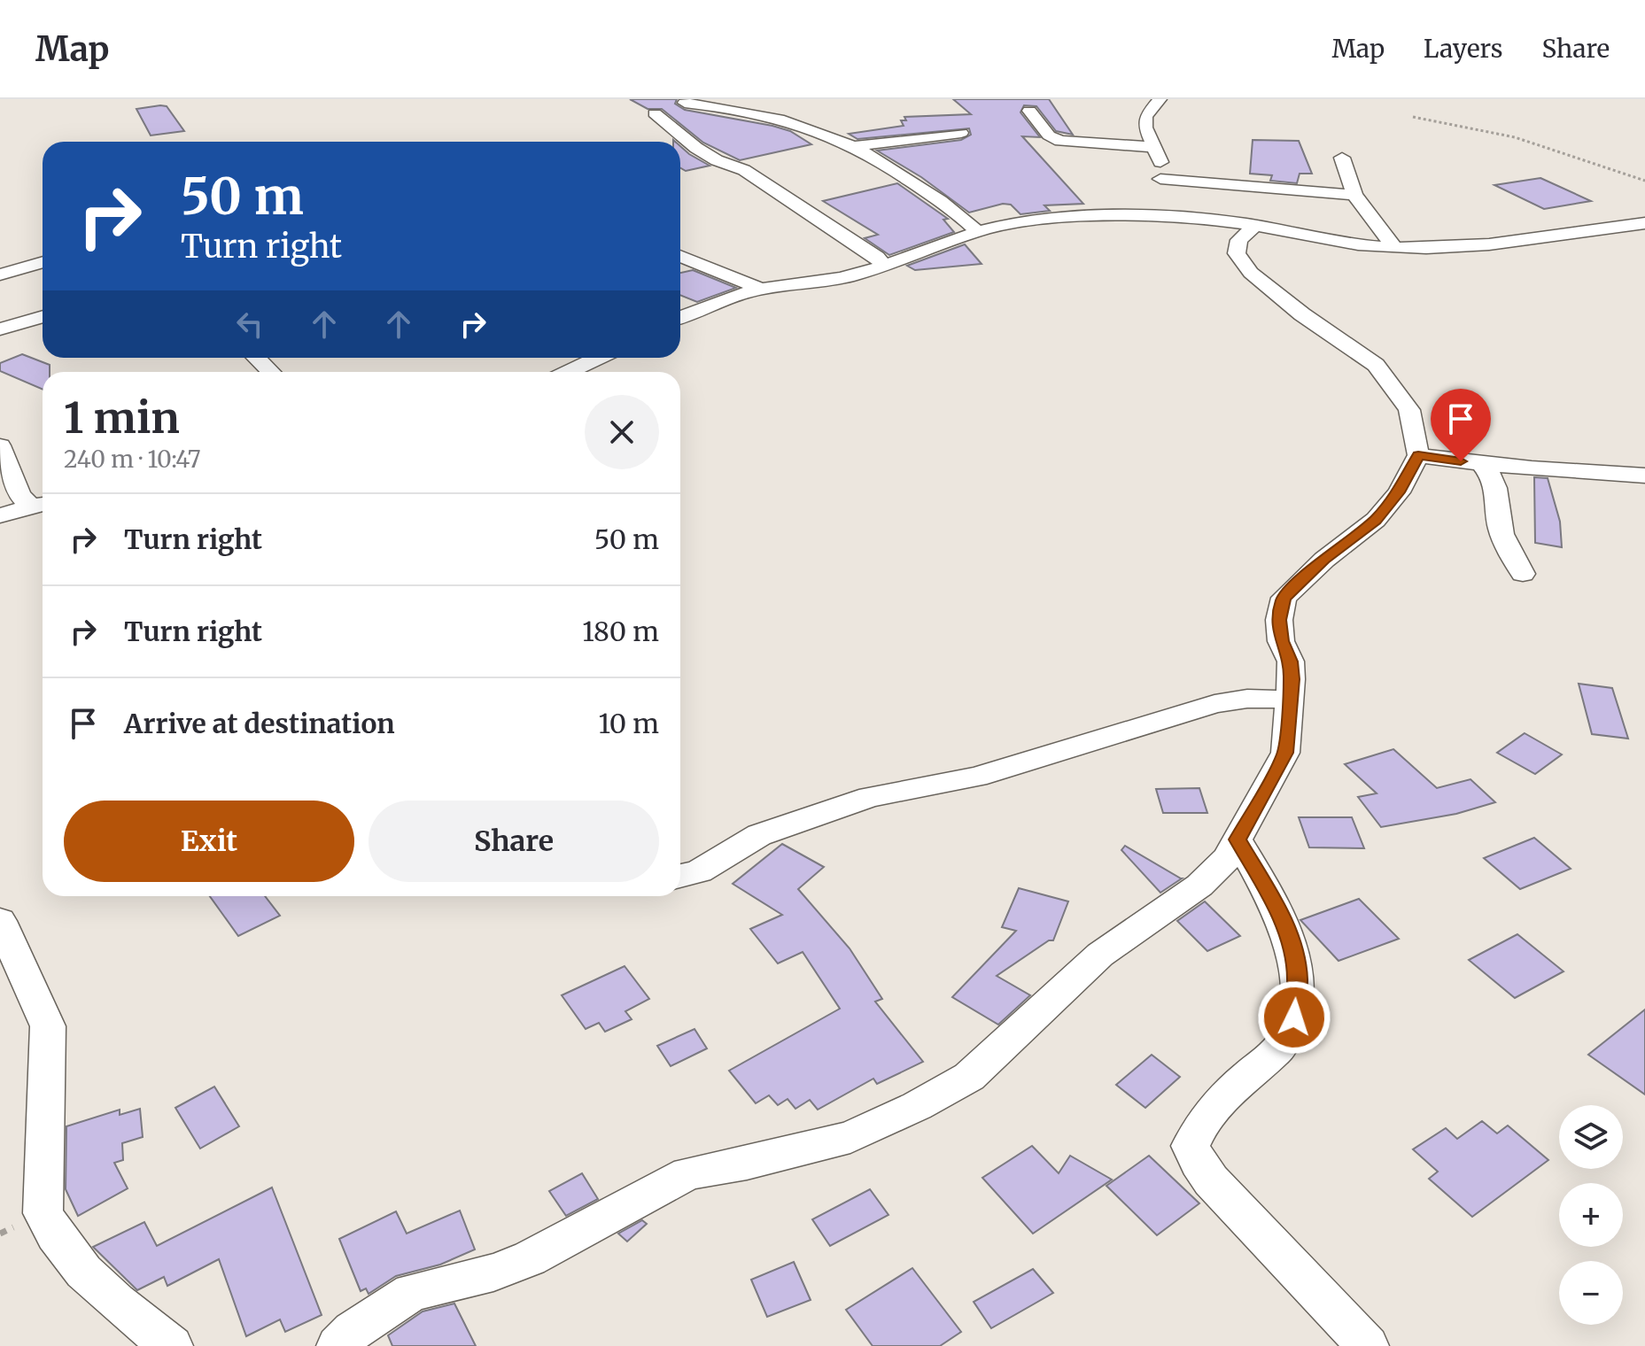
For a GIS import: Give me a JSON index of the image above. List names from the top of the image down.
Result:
{
  "page": {
    "header": "Map",
    "nav": ["Map", "Layers", "Share"],
    "turn": ["50 m", "Turn right"],
    "heading": ["1 min", "240 m · 10:47"],
    "list": [
      {
        "name": "Turn right",
        "value": "50 m"
      },
      {
        "name": "Turn right",
        "value": "180 m"
      },
      {
        "name": "Arrive at destination",
        "value": "10 m"
      }
    ],
    "buttons": ["Exit", "Share"],
    "map_buttons": ["+", "−"]
  }
}
